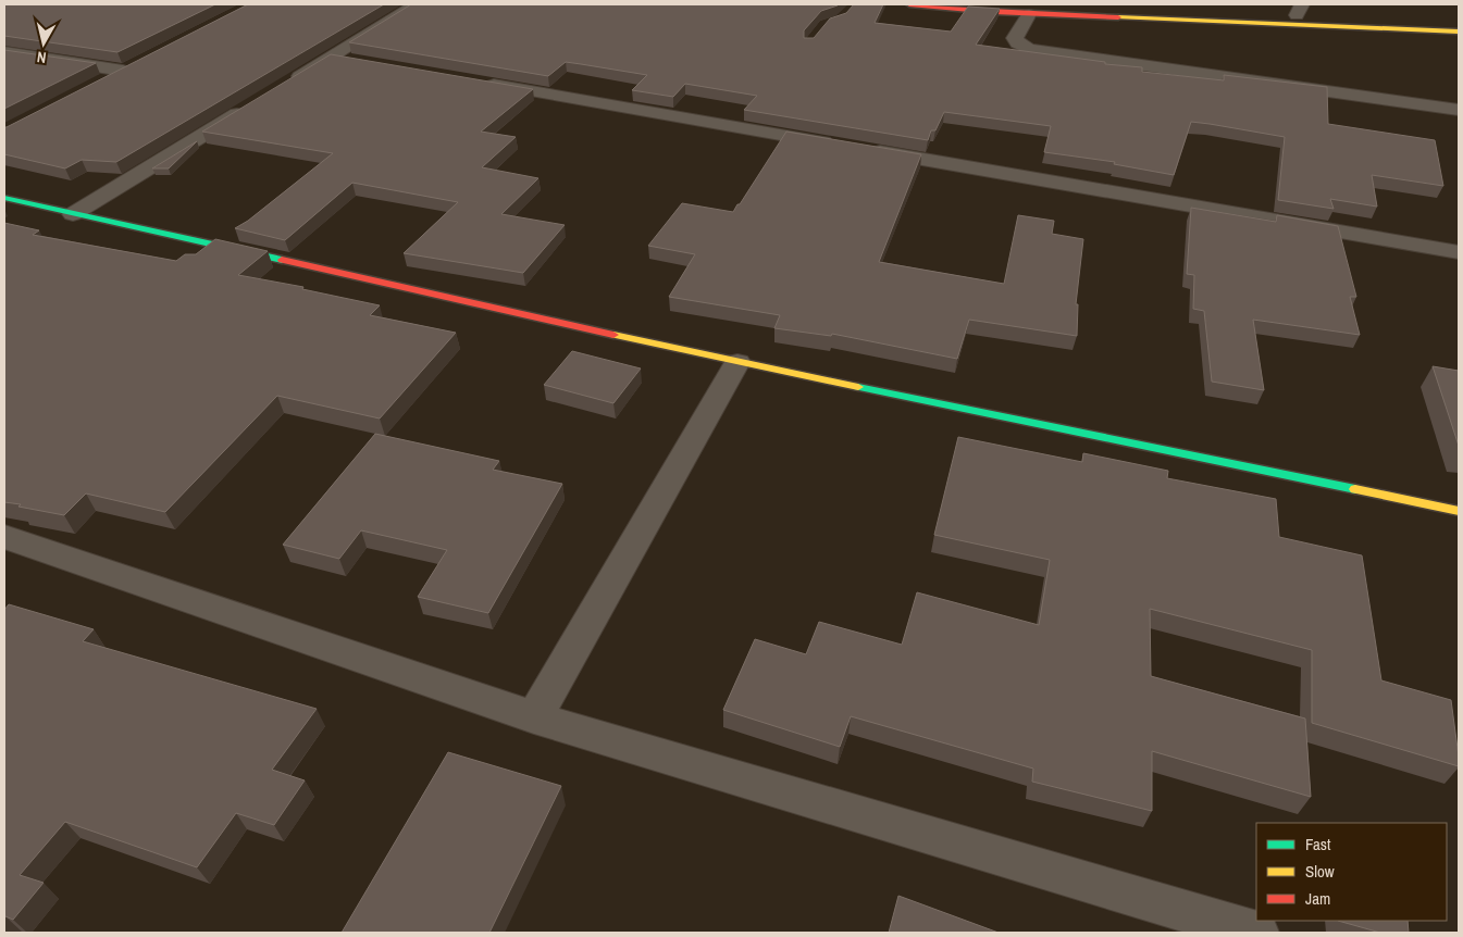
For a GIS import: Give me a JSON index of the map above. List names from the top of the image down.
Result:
{
  "legend": ["Fast", "Slow", "Jam"],
  "north": "bottom"
}
